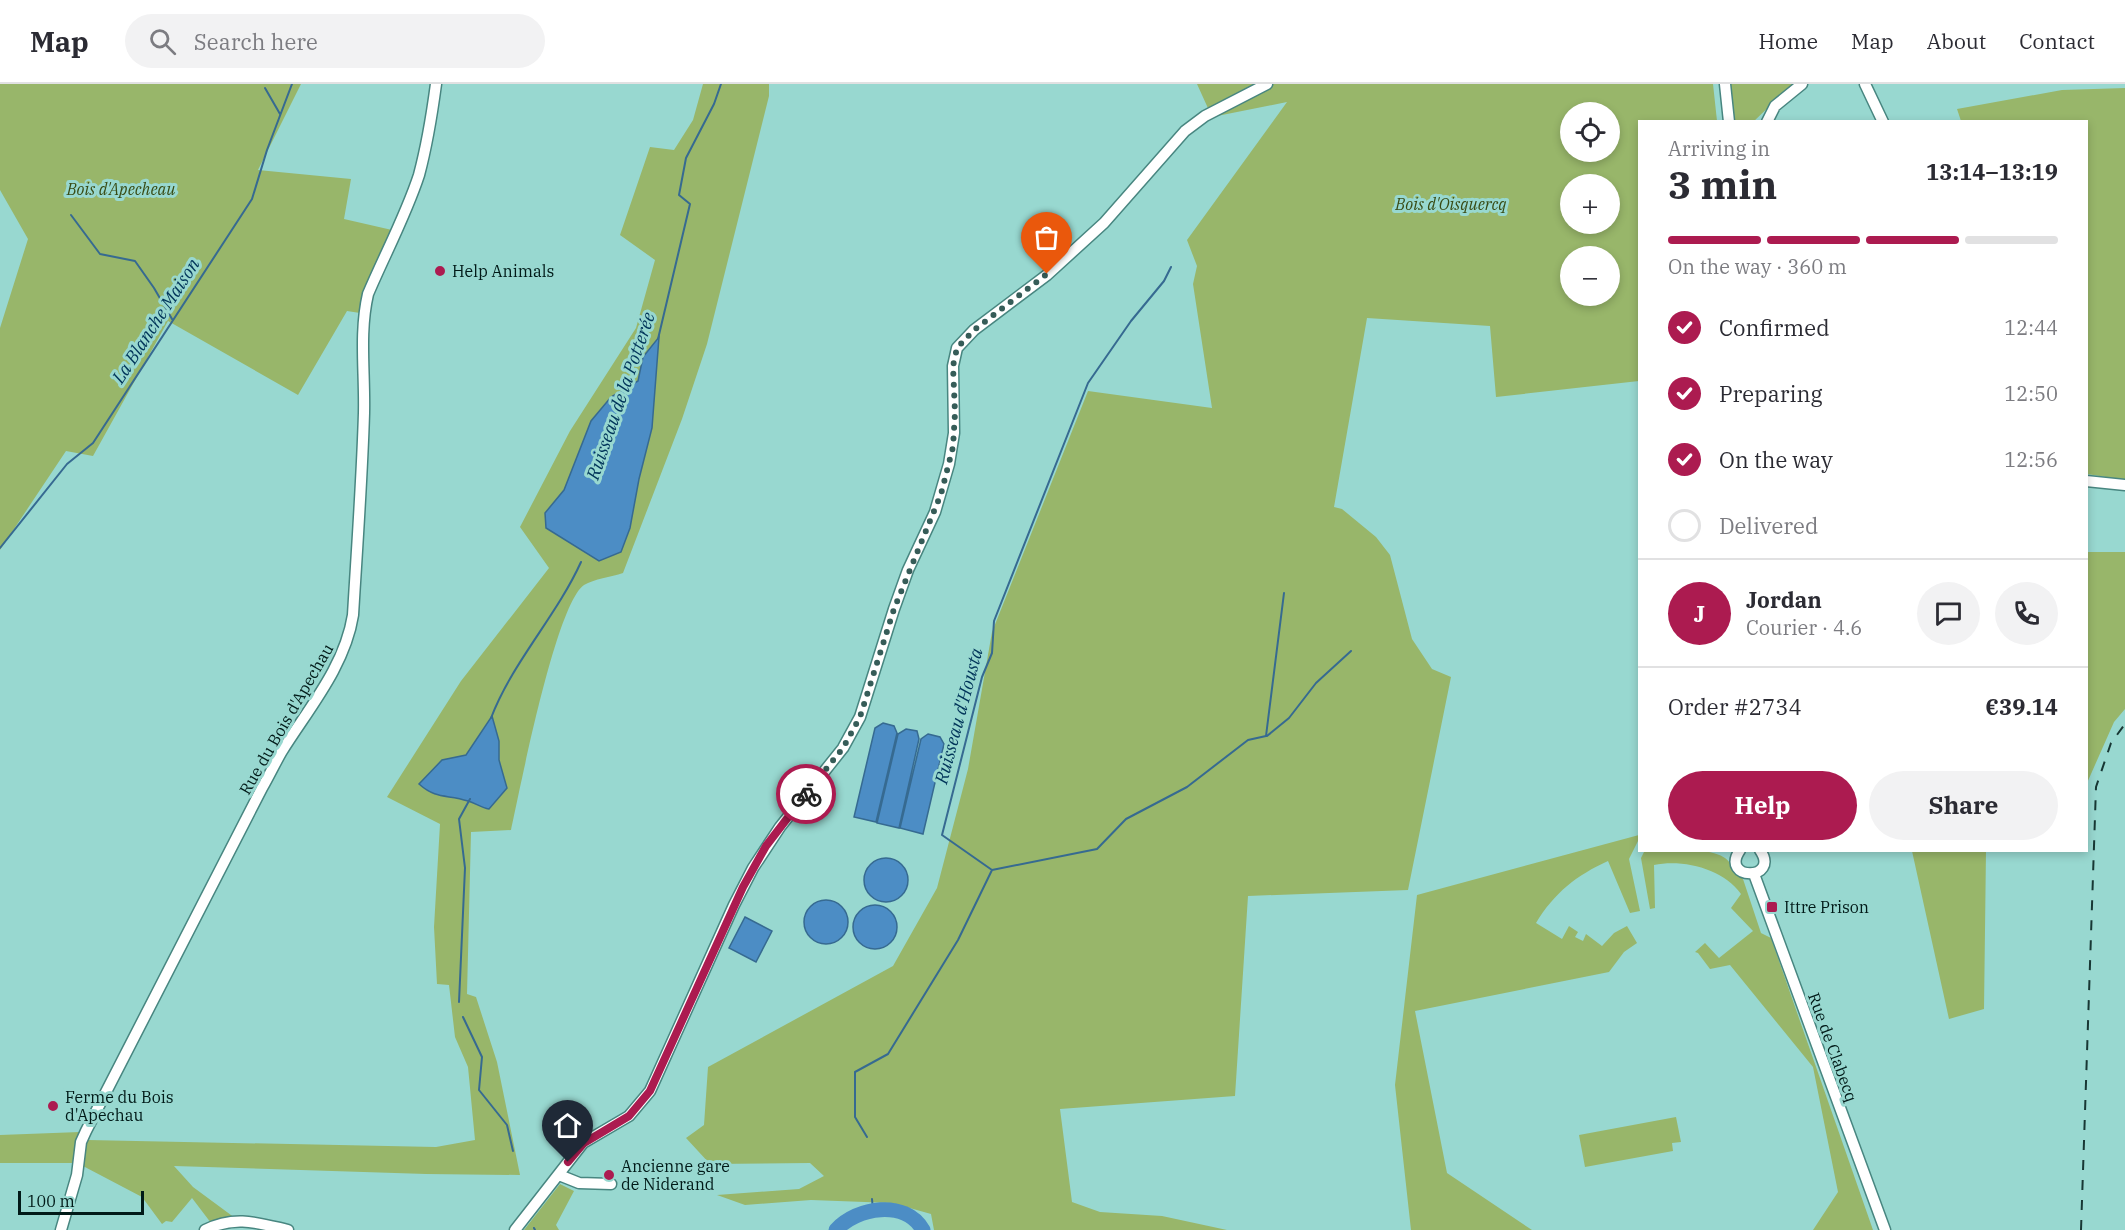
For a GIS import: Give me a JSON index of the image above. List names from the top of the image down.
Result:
{
  "streets": {
    "street": ["Rue du Bois d'Apechau", "Rue de Clabecq"]
  },
  "water": ["La Blanche Maison", "Ruisseau de la Potterée", "Ruisseau d'Housta"],
  "parks": ["Bois d'Apecheau", "Bois d'Oisquercq"],
  "places": {
    "other": ["Help Animals", "Ferme du Bois d'Apechau", "Ancienne gare de Niderand"],
    "transit": ["Ittre Prison"]
  },
  "scale_bar": "100 m",
  "page": {
    "header": "Map",
    "search": "Search here",
    "nav": [
      "Home",
      "Map",
      "About",
      "Contact"
    ],
    "map_buttons": ["+", "−"],
    "heading": ["3 min", "Arriving in", "13:14–13:19"],
    "panel": [
      "Jordan",
      "Courier · 4.6",
      "Order #2734",
      "€39.14"
    ],
    "bar": "On the way · 360 m",
    "list": [
      ["Confirmed", "12:44"],
      ["Preparing", "12:50"],
      ["On the way", "12:56"],
      "Delivered"
    ],
    "round": "J",
    "buttons": ["Help", "Share"],
    "scale": "100 m"
  }
}
